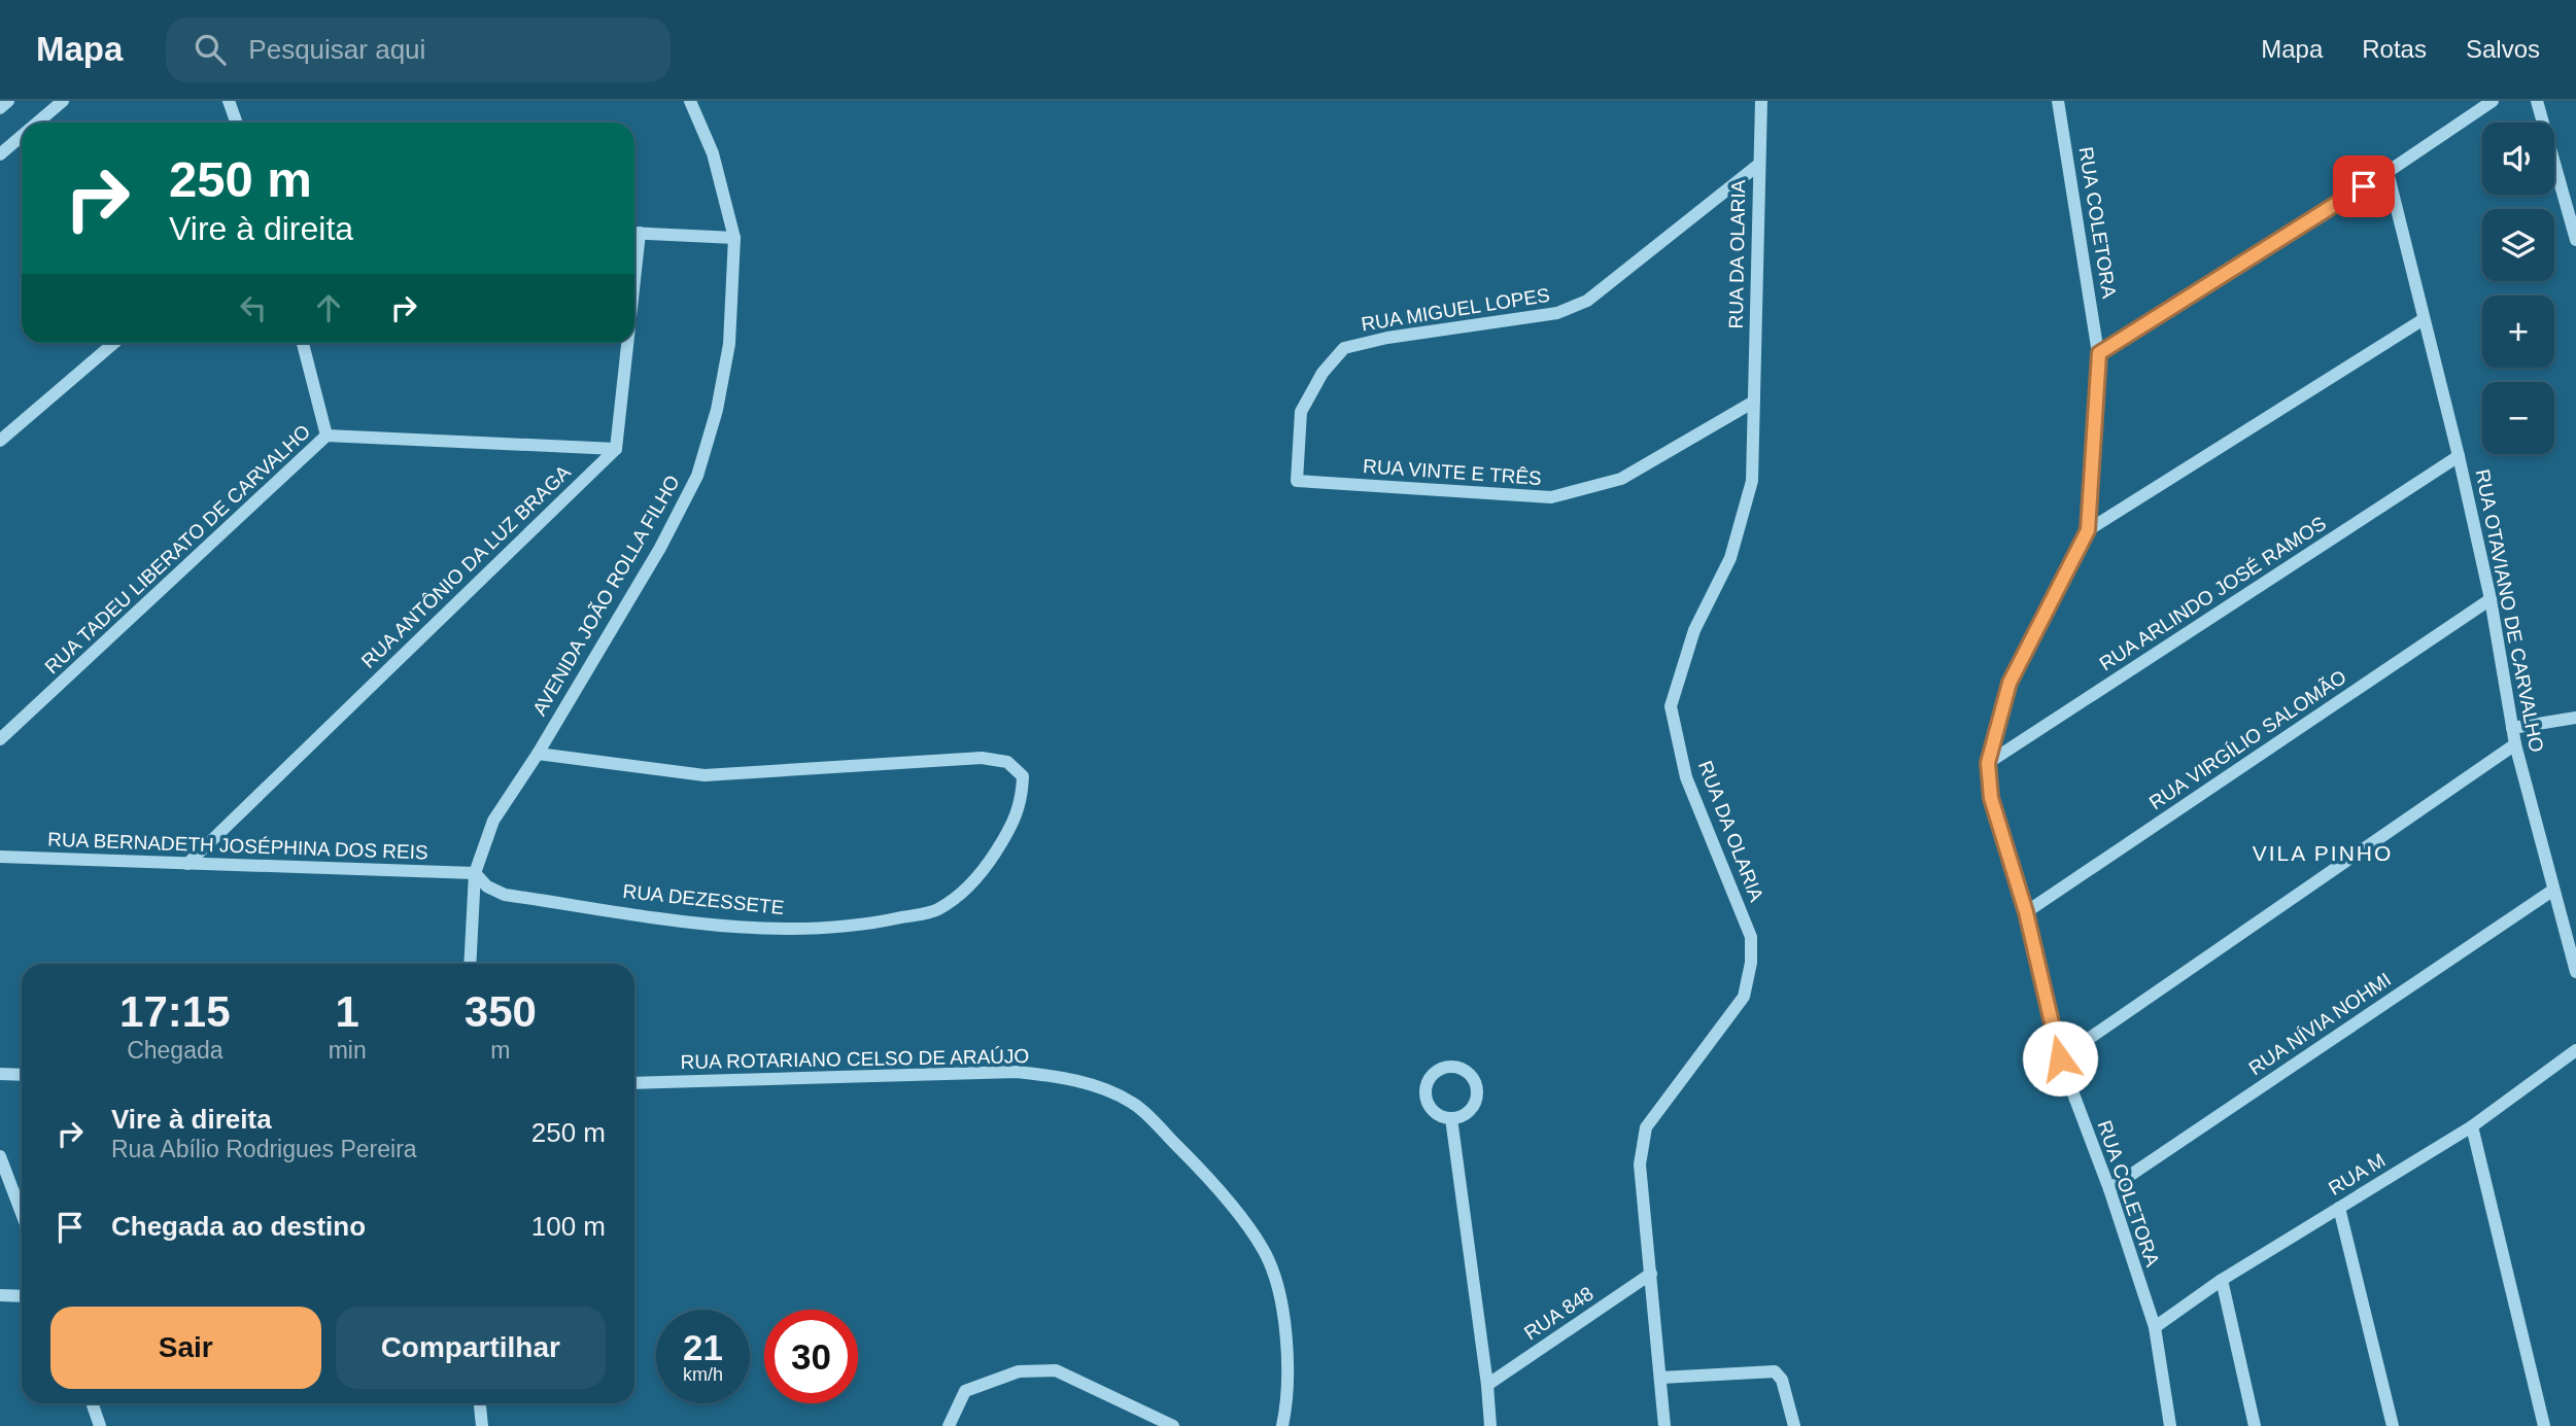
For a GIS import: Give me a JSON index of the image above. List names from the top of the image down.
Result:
{
  "streets": {
    "street": [
      "RUA COLETORA",
      "RUA DA OLARIA",
      "RUA MIGUEL LOPES",
      "RUA VINTE E TRÊS",
      "RUA TADEU LIBERATO DE CARVALHO",
      "RUA ANTÔNIO DA LUZ BRAGA",
      "RUA ARLINDO JOSÉ RAMOS",
      "AVENIDA JOÃO ROLLA FILHO",
      "RUA OTAVIANO DE CARVALHO",
      "RUA VIRGÍLIO SALOMÃO",
      "RUA BERNADETH JOSÉPHINA DOS REIS",
      "RUA DEZESSETE",
      "RUA NÍVIA NOHMI",
      "RUA ROTARIANO CELSO DE ARAÚJO",
      "RUA M",
      "RUA 848"
    ]
  },
  "crossings": [
    ["RUA COLETORA", "RUA ARLINDO JOSÉ RAMOS"],
    ["RUA COLETORA", "RUA VIRGÍLIO SALOMÃO"],
    ["RUA COLETORA", "RUA NÍVIA NOHMI"],
    ["RUA COLETORA", "RUA M"],
    ["RUA DA OLARIA", "RUA MIGUEL LOPES"],
    ["RUA DA OLARIA", "RUA VINTE E TRÊS"],
    ["RUA DA OLARIA", "RUA 848"],
    ["RUA MIGUEL LOPES", "RUA VINTE E TRÊS"],
    ["RUA TADEU LIBERATO DE CARVALHO", "RUA ANTÔNIO DA LUZ BRAGA"],
    ["RUA ANTÔNIO DA LUZ BRAGA", "RUA BERNADETH JOSÉPHINA DOS REIS"],
    ["RUA ARLINDO JOSÉ RAMOS", "RUA OTAVIANO DE CARVALHO"],
    ["AVENIDA JOÃO ROLLA FILHO", "RUA BERNADETH JOSÉPHINA DOS REIS"],
    ["AVENIDA JOÃO ROLLA FILHO", "RUA DEZESSETE"],
    ["RUA OTAVIANO DE CARVALHO", "RUA VIRGÍLIO SALOMÃO"],
    ["RUA OTAVIANO DE CARVALHO", "RUA NÍVIA NOHMI"],
    ["RUA BERNADETH JOSÉPHINA DOS REIS", "RUA DEZESSETE"]
  ],
  "districts": ["VILA PINHO"],
  "page": {
    "header": "Mapa",
    "search": "Pesquisar aqui",
    "nav": ["Mapa", "Rotas", "Salvos"],
    "map_buttons": ["+", "−"],
    "turn": ["250 m", "Vire à direita"],
    "eta": [
      "17:15",
      "Chegada",
      "1",
      "min",
      "350",
      "m"
    ],
    "list": [
      {
        "name": "Vire à direita",
        "note": "Rua Abílio Rodrigues Pereira",
        "value": "250 m"
      },
      {
        "name": "Chegada ao destino",
        "value": "100 m"
      }
    ],
    "buttons": ["Sair", "Compartilhar"],
    "speed": "21 km/h",
    "limit": "30"
  }
}
